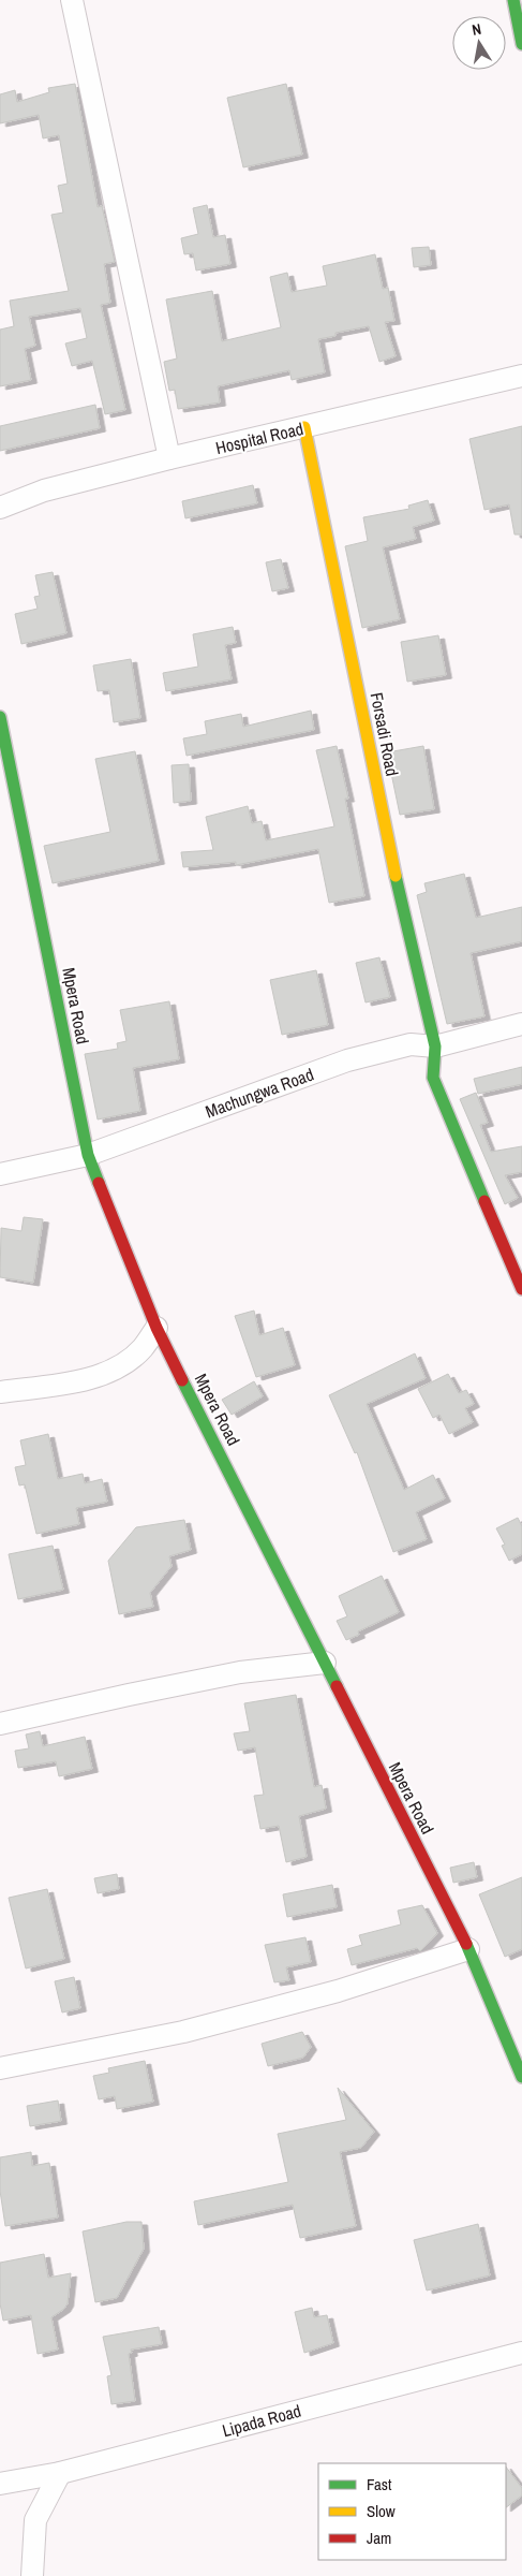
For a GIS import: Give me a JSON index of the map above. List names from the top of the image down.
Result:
{
  "streets": {
    "street": [
      "Hospital Road",
      "Forsadi Road",
      "Mpera Road",
      "Machungwa Road",
      "Lipada Road"
    ]
  },
  "crossings": [
    ["Hospital Road", "Forsadi Road"],
    ["Forsadi Road", "Machungwa Road"],
    ["Mpera Road", "Machungwa Road"]
  ],
  "legend": ["Fast", "Slow", "Jam"],
  "north": "top"
}
